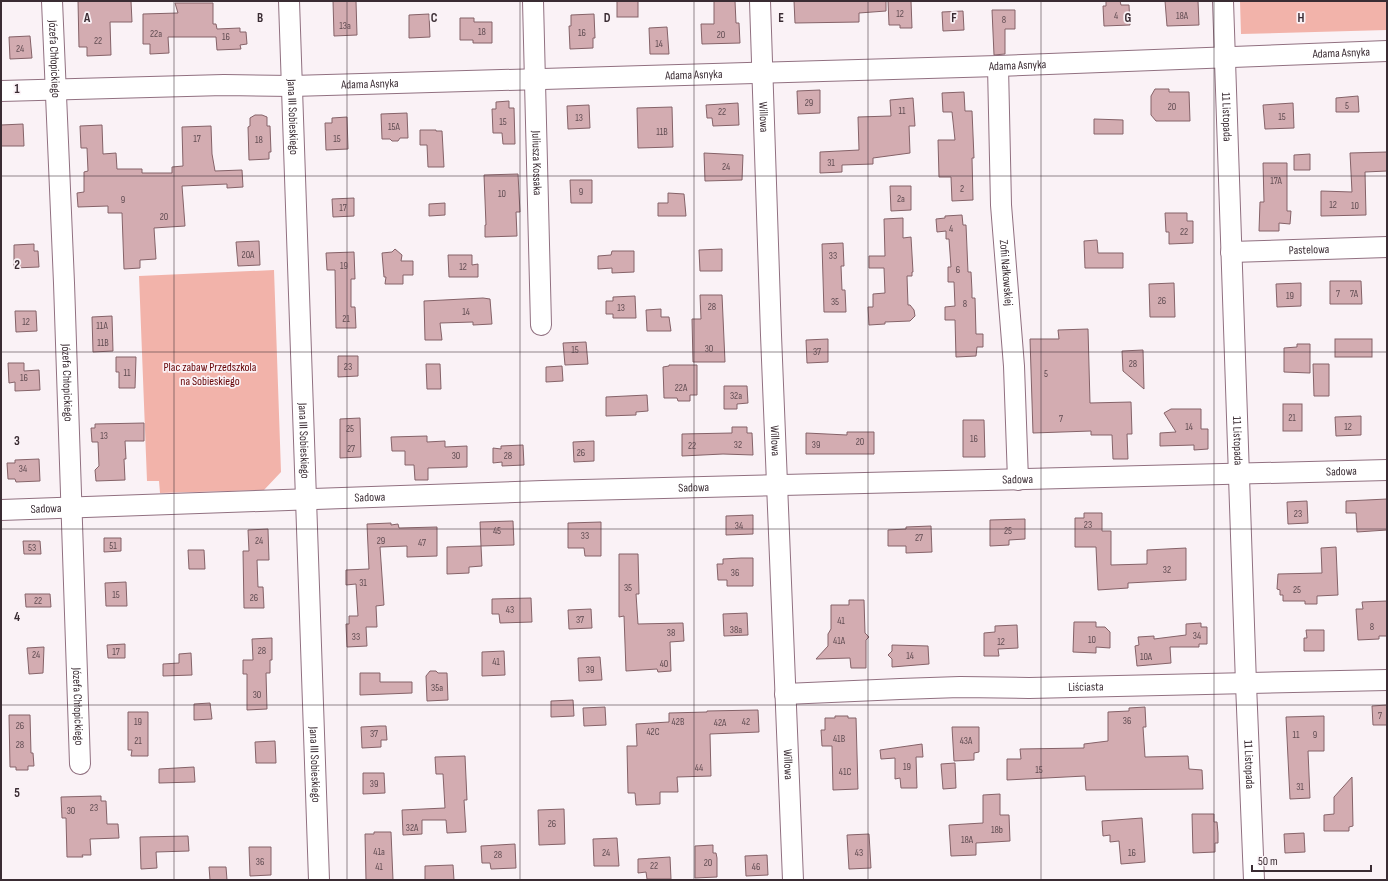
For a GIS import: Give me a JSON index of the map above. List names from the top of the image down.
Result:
{
  "streets": {
    "street": [
      "Adama Asnyka",
      "Józefa Chłopickiego",
      "Jana III Sobieskiego",
      "Willowa",
      "11 Listopada",
      "Juliusza Kossaka",
      "Pastelowa",
      "Zofii Nałkowskiej",
      "Sadowa",
      "Liściasta"
    ]
  },
  "crossings": [
    ["Adama Asnyka", "Józefa Chłopickiego"],
    ["Adama Asnyka", "Jana III Sobieskiego"],
    ["Adama Asnyka", "Willowa"],
    ["Adama Asnyka", "11 Listopada"],
    ["Adama Asnyka", "Juliusza Kossaka"],
    ["Adama Asnyka", "Zofii Nałkowskiej"],
    ["Józefa Chłopickiego", "Sadowa"],
    ["Jana III Sobieskiego", "Sadowa"],
    ["Willowa", "Sadowa"],
    ["Willowa", "Liściasta"],
    ["11 Listopada", "Pastelowa"],
    ["11 Listopada", "Sadowa"],
    ["11 Listopada", "Liściasta"],
    ["Zofii Nałkowskiej", "Sadowa"]
  ],
  "parks": ["Plac zabaw Przedszkola na Sobieskiego"],
  "house_numbers": [
    "12",
    "4",
    "18A",
    "8",
    "13a",
    "18",
    "16",
    "22a",
    "20",
    "16",
    "22",
    "14",
    "24",
    "29",
    "5",
    "20",
    "11",
    "22",
    "15",
    "13",
    "15",
    "15A",
    "11B",
    "17",
    "15",
    "18",
    "31",
    "24",
    "17A",
    "2",
    "9",
    "10",
    "2a",
    "9",
    "12",
    "10",
    "17",
    "20",
    "4",
    "22",
    "20A",
    "33",
    "19",
    "12",
    "6",
    "7",
    "7A",
    "19",
    "26",
    "35",
    "8",
    "28",
    "13",
    "14",
    "21",
    "12",
    "11A",
    "11B",
    "30",
    "15",
    "37",
    "28",
    "23",
    "11",
    "5",
    "16",
    "22A",
    "32a",
    "21",
    "7",
    "14",
    "12",
    "25",
    "13",
    "16",
    "20",
    "32",
    "39",
    "22",
    "27",
    "26",
    "30",
    "28",
    "34",
    "23",
    "23",
    "34",
    "45",
    "25",
    "33",
    "27",
    "24",
    "29",
    "47",
    "51",
    "53",
    "32",
    "36",
    "31",
    "35",
    "25",
    "15",
    "26",
    "22",
    "43",
    "37",
    "41",
    "8",
    "38a",
    "38",
    "34",
    "33",
    "10",
    "41A",
    "12",
    "28",
    "17",
    "24",
    "14",
    "10A",
    "41",
    "40",
    "39",
    "35a",
    "30",
    "7",
    "36",
    "19",
    "42B",
    "42",
    "42A",
    "26",
    "42C",
    "37",
    "11",
    "9",
    "41B",
    "21",
    "43A",
    "28",
    "19",
    "44",
    "15",
    "41C",
    "39",
    "31",
    "23",
    "30",
    "26",
    "32A",
    "18b",
    "18A",
    "41a",
    "24",
    "43",
    "16",
    "28",
    "36",
    "20",
    "22",
    "41",
    "46"
  ],
  "scale_bar": "50 m",
  "grid": {
    "columns": [
      "A",
      "B",
      "C",
      "D",
      "E",
      "F",
      "G",
      "H"
    ],
    "rows": [
      "1",
      "2",
      "3",
      "4",
      "5"
    ]
  }
}
